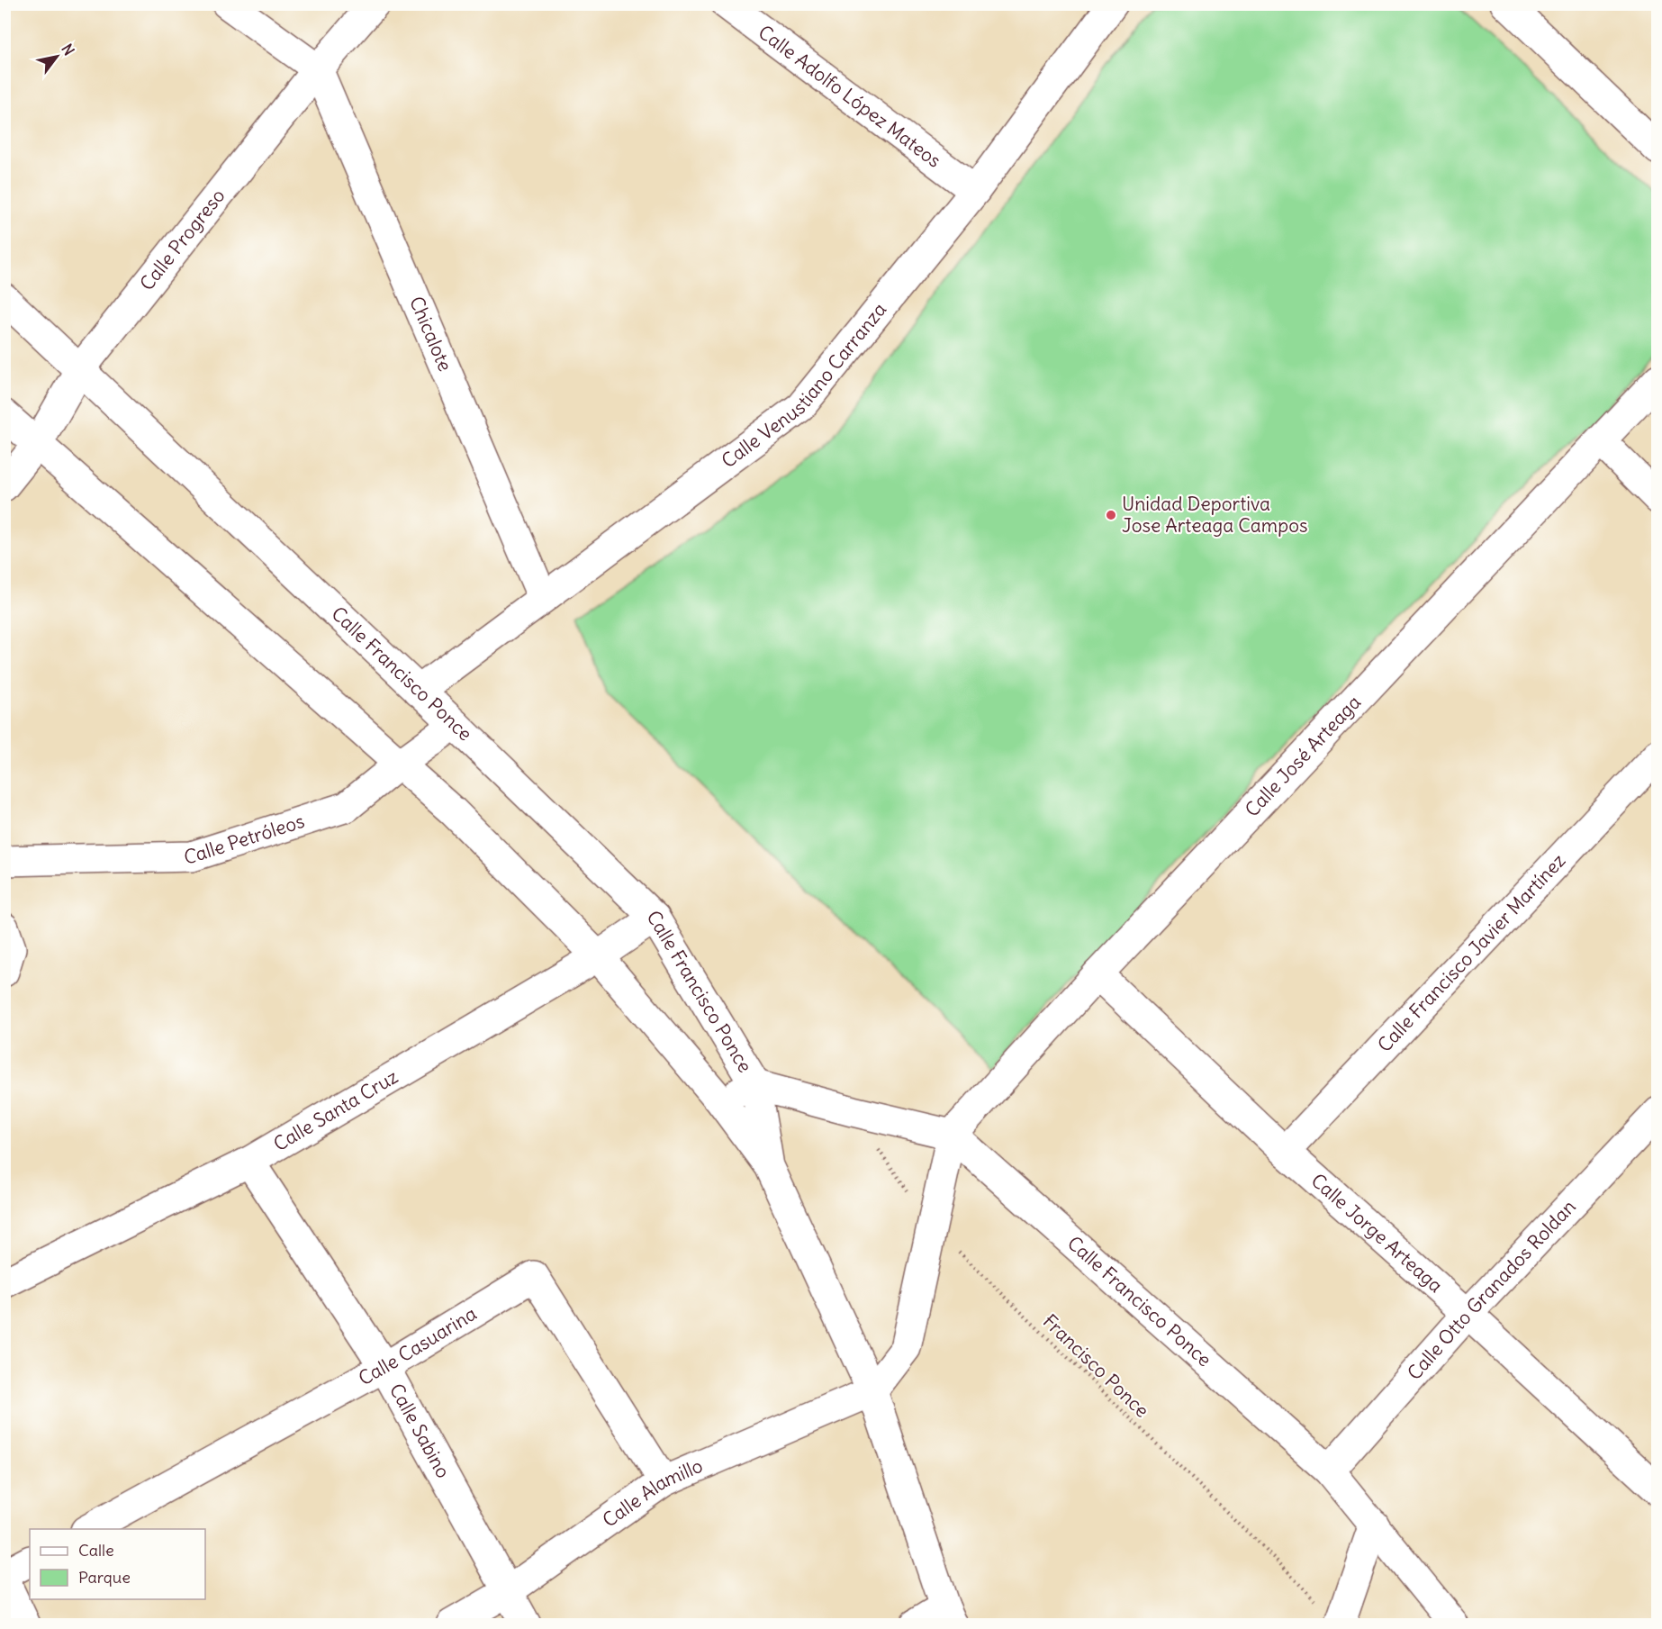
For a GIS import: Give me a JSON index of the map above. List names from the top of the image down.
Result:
{
  "streets": {
    "street": [
      "Calle Adolfo López Mateos",
      "Calle Progreso",
      "Chicalote",
      "Calle Venustiano Carranza",
      "Calle Francisco Ponce",
      "Calle José Arteaga",
      "Calle Petróleos",
      "Calle Francisco Javier Martínez",
      "Calle Santa Cruz",
      "Calle Jorge Arteaga",
      "Calle Otto Granados Roldan",
      "Calle Casuarina",
      "Calle Sabino",
      "Calle Alamillo"
    ],
    "path": ["Francisco Ponce"]
  },
  "crossings": [
    ["Calle Adolfo López Mateos", "Calle Venustiano Carranza"],
    ["Calle Progreso", "Chicalote"],
    ["Calle Progreso", "Calle Francisco Ponce"],
    ["Chicalote", "Calle Venustiano Carranza"],
    ["Calle Venustiano Carranza", "Calle Francisco Ponce"],
    ["Calle Francisco Ponce", "Calle José Arteaga"],
    ["Calle Francisco Ponce", "Calle Petróleos"],
    ["Calle Francisco Ponce", "Calle Santa Cruz"],
    ["Calle Francisco Ponce", "Calle Otto Granados Roldan"],
    ["Calle Francisco Ponce", "Francisco Ponce"],
    ["Calle José Arteaga", "Calle Jorge Arteaga"],
    ["Calle Francisco Javier Martínez", "Calle Jorge Arteaga"],
    ["Calle Santa Cruz", "Calle Sabino"],
    ["Calle Jorge Arteaga", "Calle Otto Granados Roldan"],
    ["Calle Casuarina", "Calle Sabino"],
    ["Calle Casuarina", "Calle Alamillo"],
    ["Calle Sabino", "Calle Alamillo"]
  ],
  "places": ["Unidad Deportiva Jose Arteaga Campos"],
  "legend": ["Calle", "Parque"],
  "north": "top right"
}
